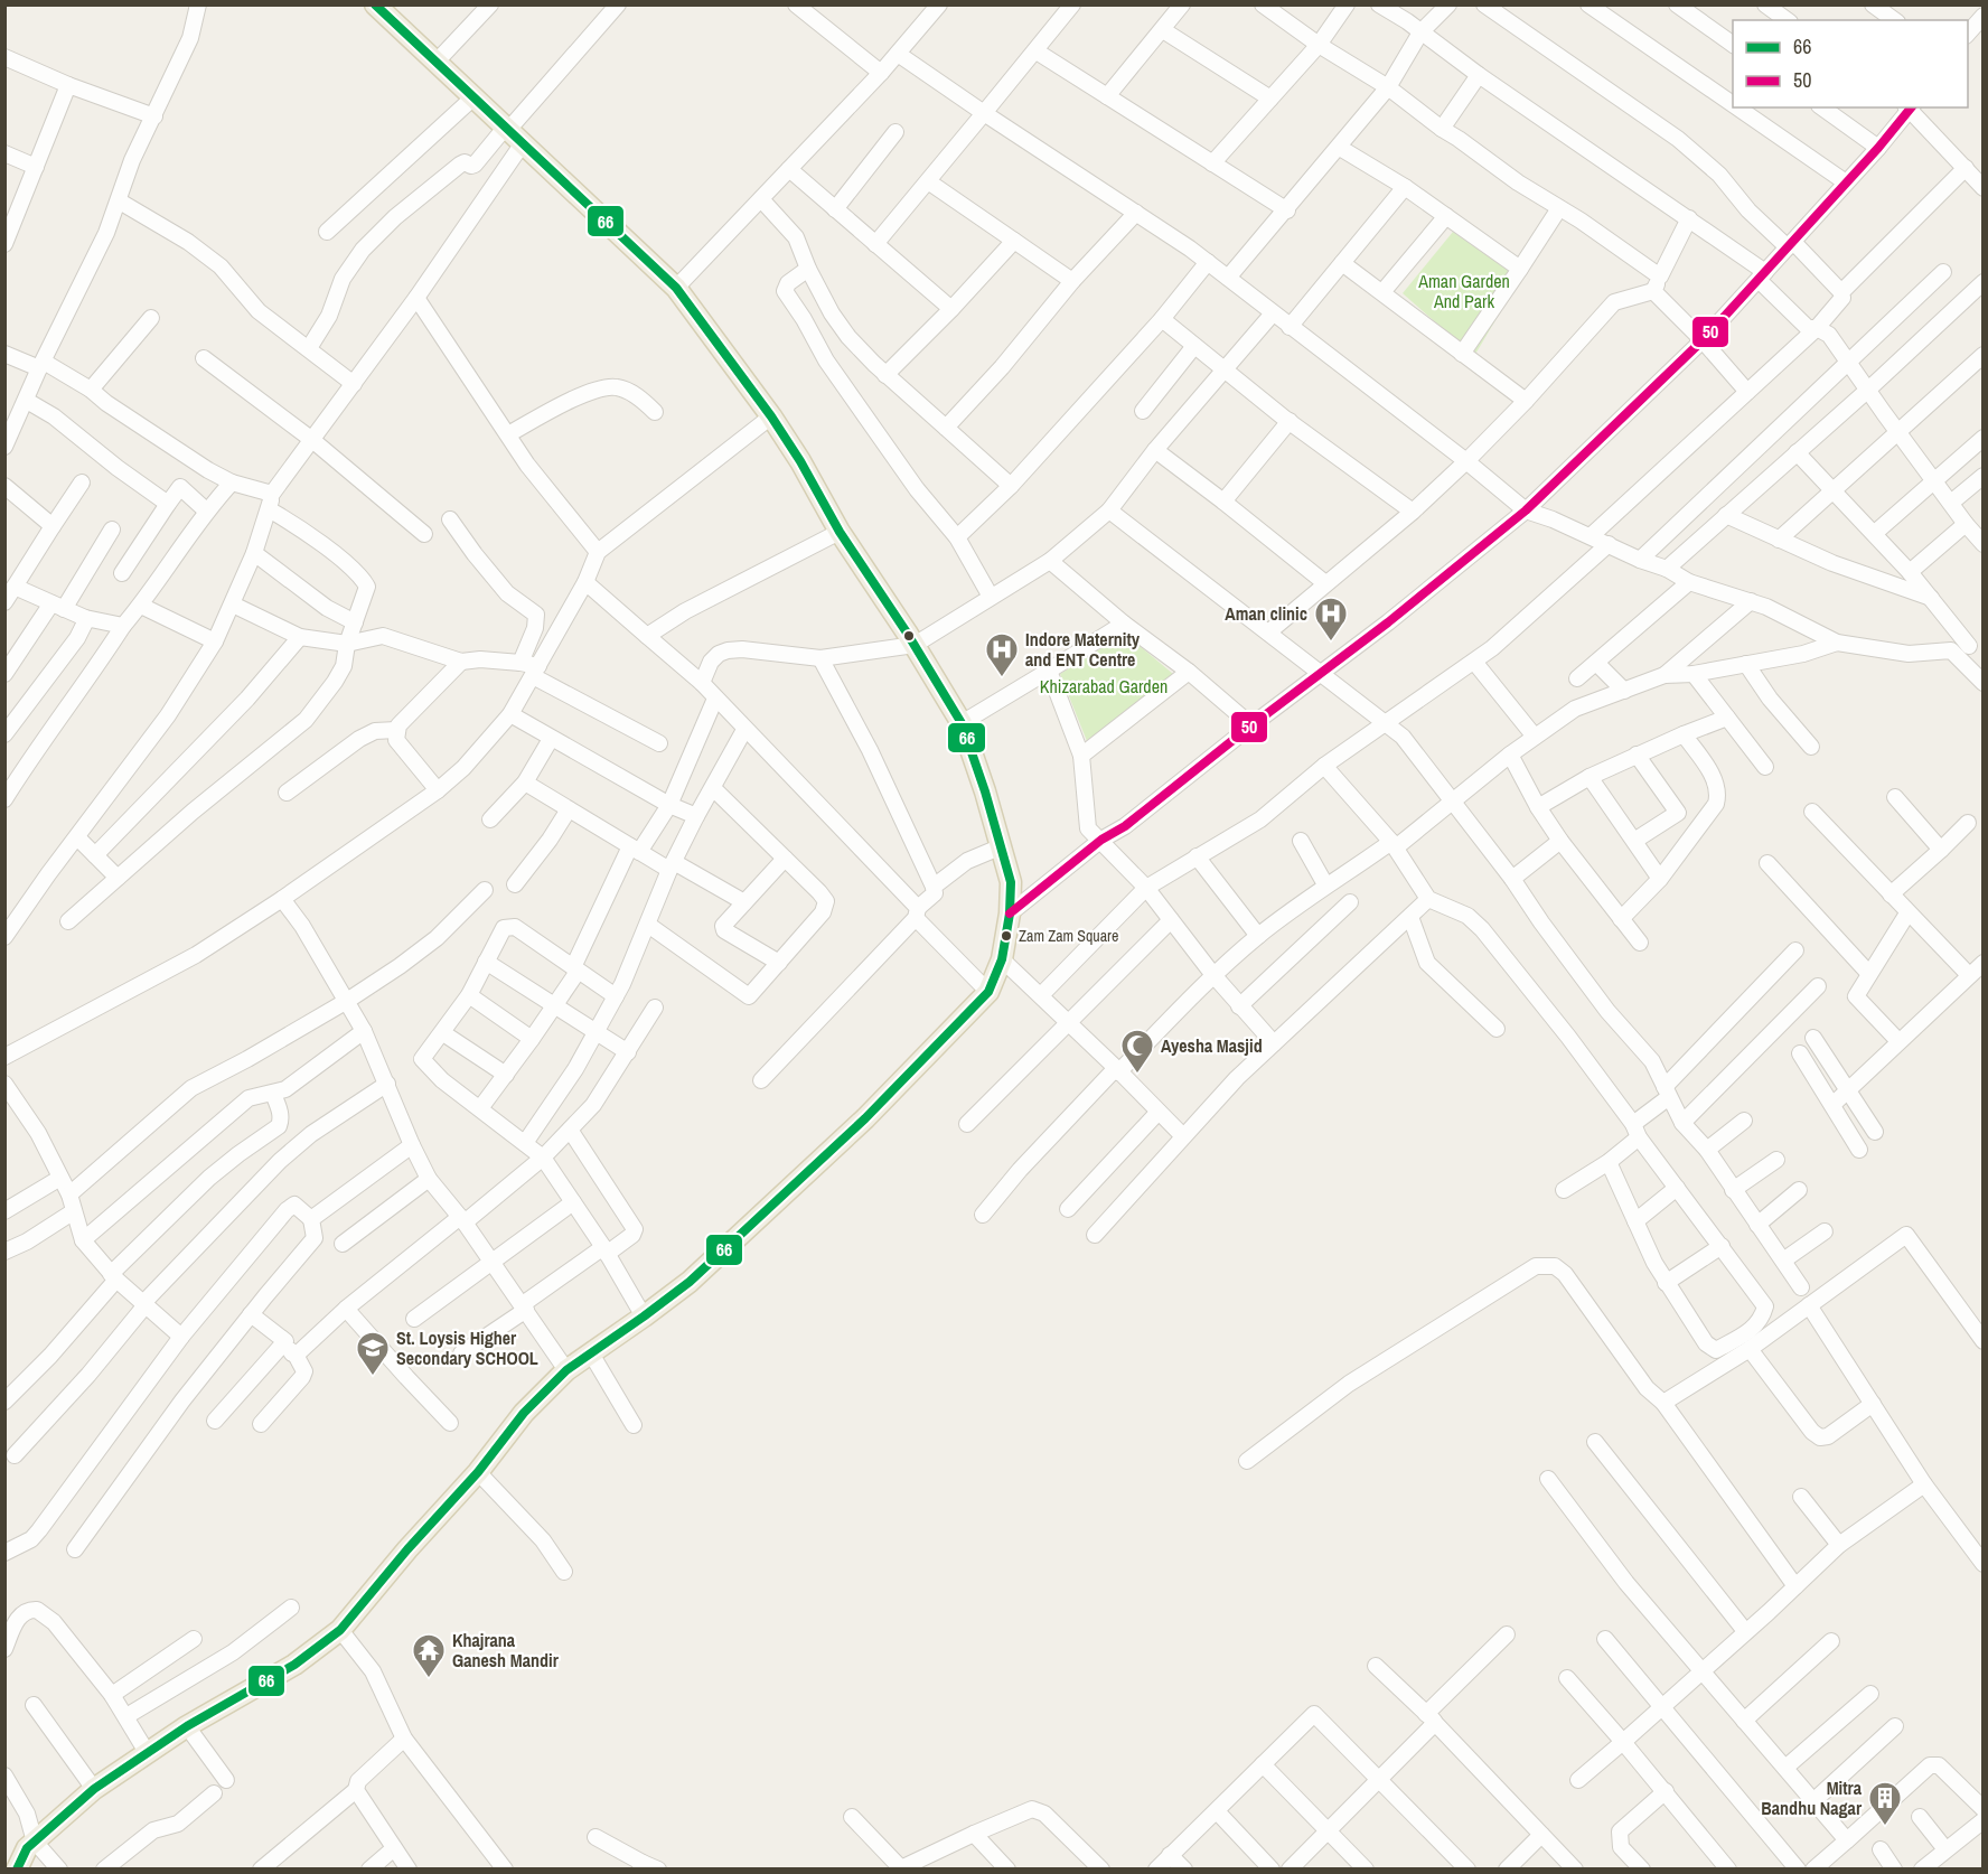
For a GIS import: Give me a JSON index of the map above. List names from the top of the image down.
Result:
{
  "parks": ["Aman Garden And Park", "Khizarabad Garden"],
  "places": {
    "hospital": ["Aman clinic", "Indore Maternity and ENT Centre"],
    "other": ["Zam Zam Square"],
    "mosque": ["Ayesha Masjid"],
    "school or university": ["St. Loysis Higher Secondary SCHOOL"],
    "temple": ["Khajrana Ganesh Mandir"],
    "building": ["Mitra Bandhu Nagar"]
  },
  "lines": ["transit line 66", "transit line 50"],
  "legend": ["66", "50"]
}
